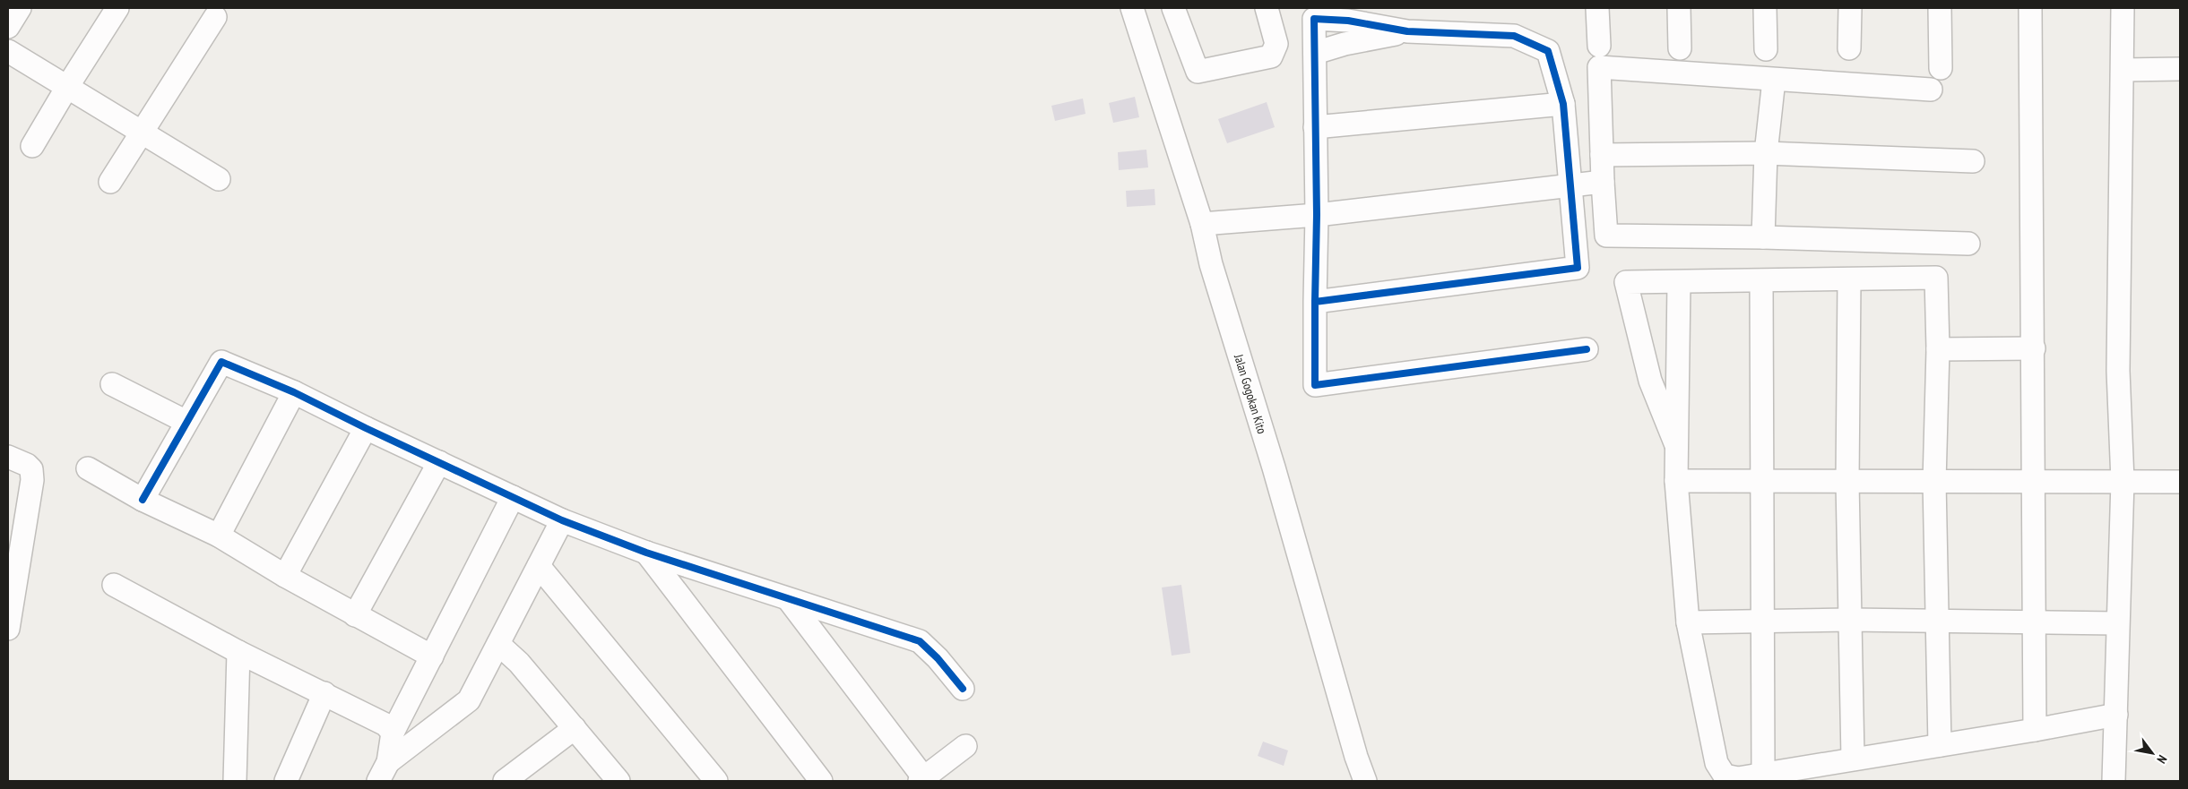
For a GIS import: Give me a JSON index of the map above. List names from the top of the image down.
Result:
{
  "streets": {
    "street": ["Jalan Gogokan Kito"]
  },
  "north": "bottom right"
}
